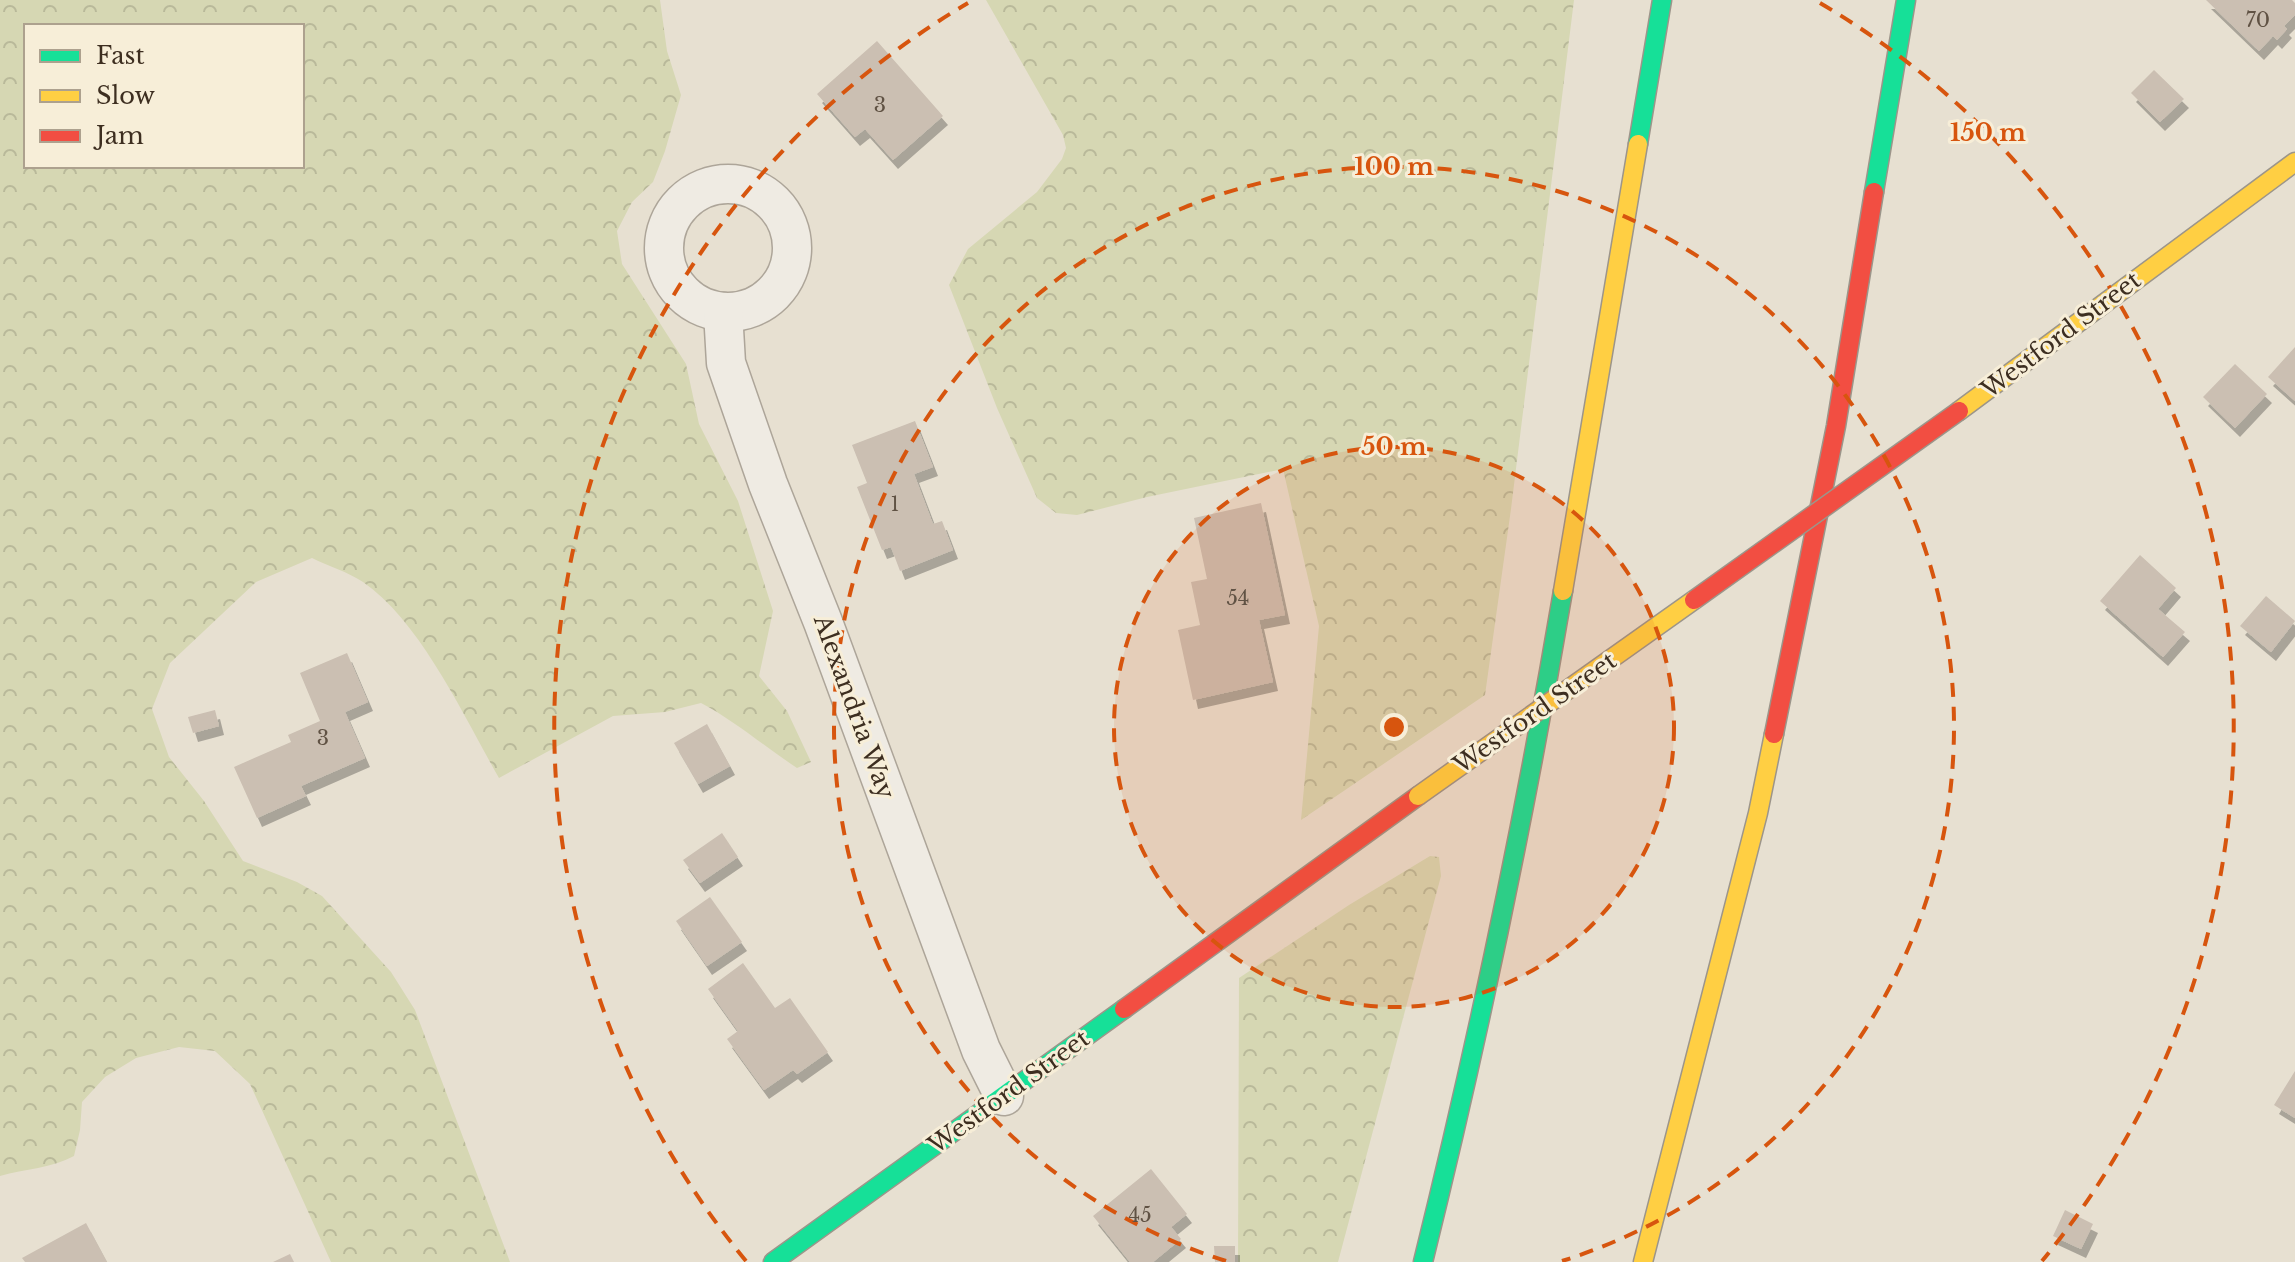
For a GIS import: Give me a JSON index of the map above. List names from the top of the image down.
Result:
{
  "streets": {
    "main road": ["Westford Street"],
    "street": ["Alexandria Way"]
  },
  "crossings": [
    ["Westford Street", "Alexandria Way"]
  ],
  "house_numbers": [
    "70",
    "3",
    "1",
    "54",
    "3",
    "45"
  ],
  "legend": ["Fast", "Slow", "Jam"],
  "rings": ["150 m", "100 m", "50 m"]
}
